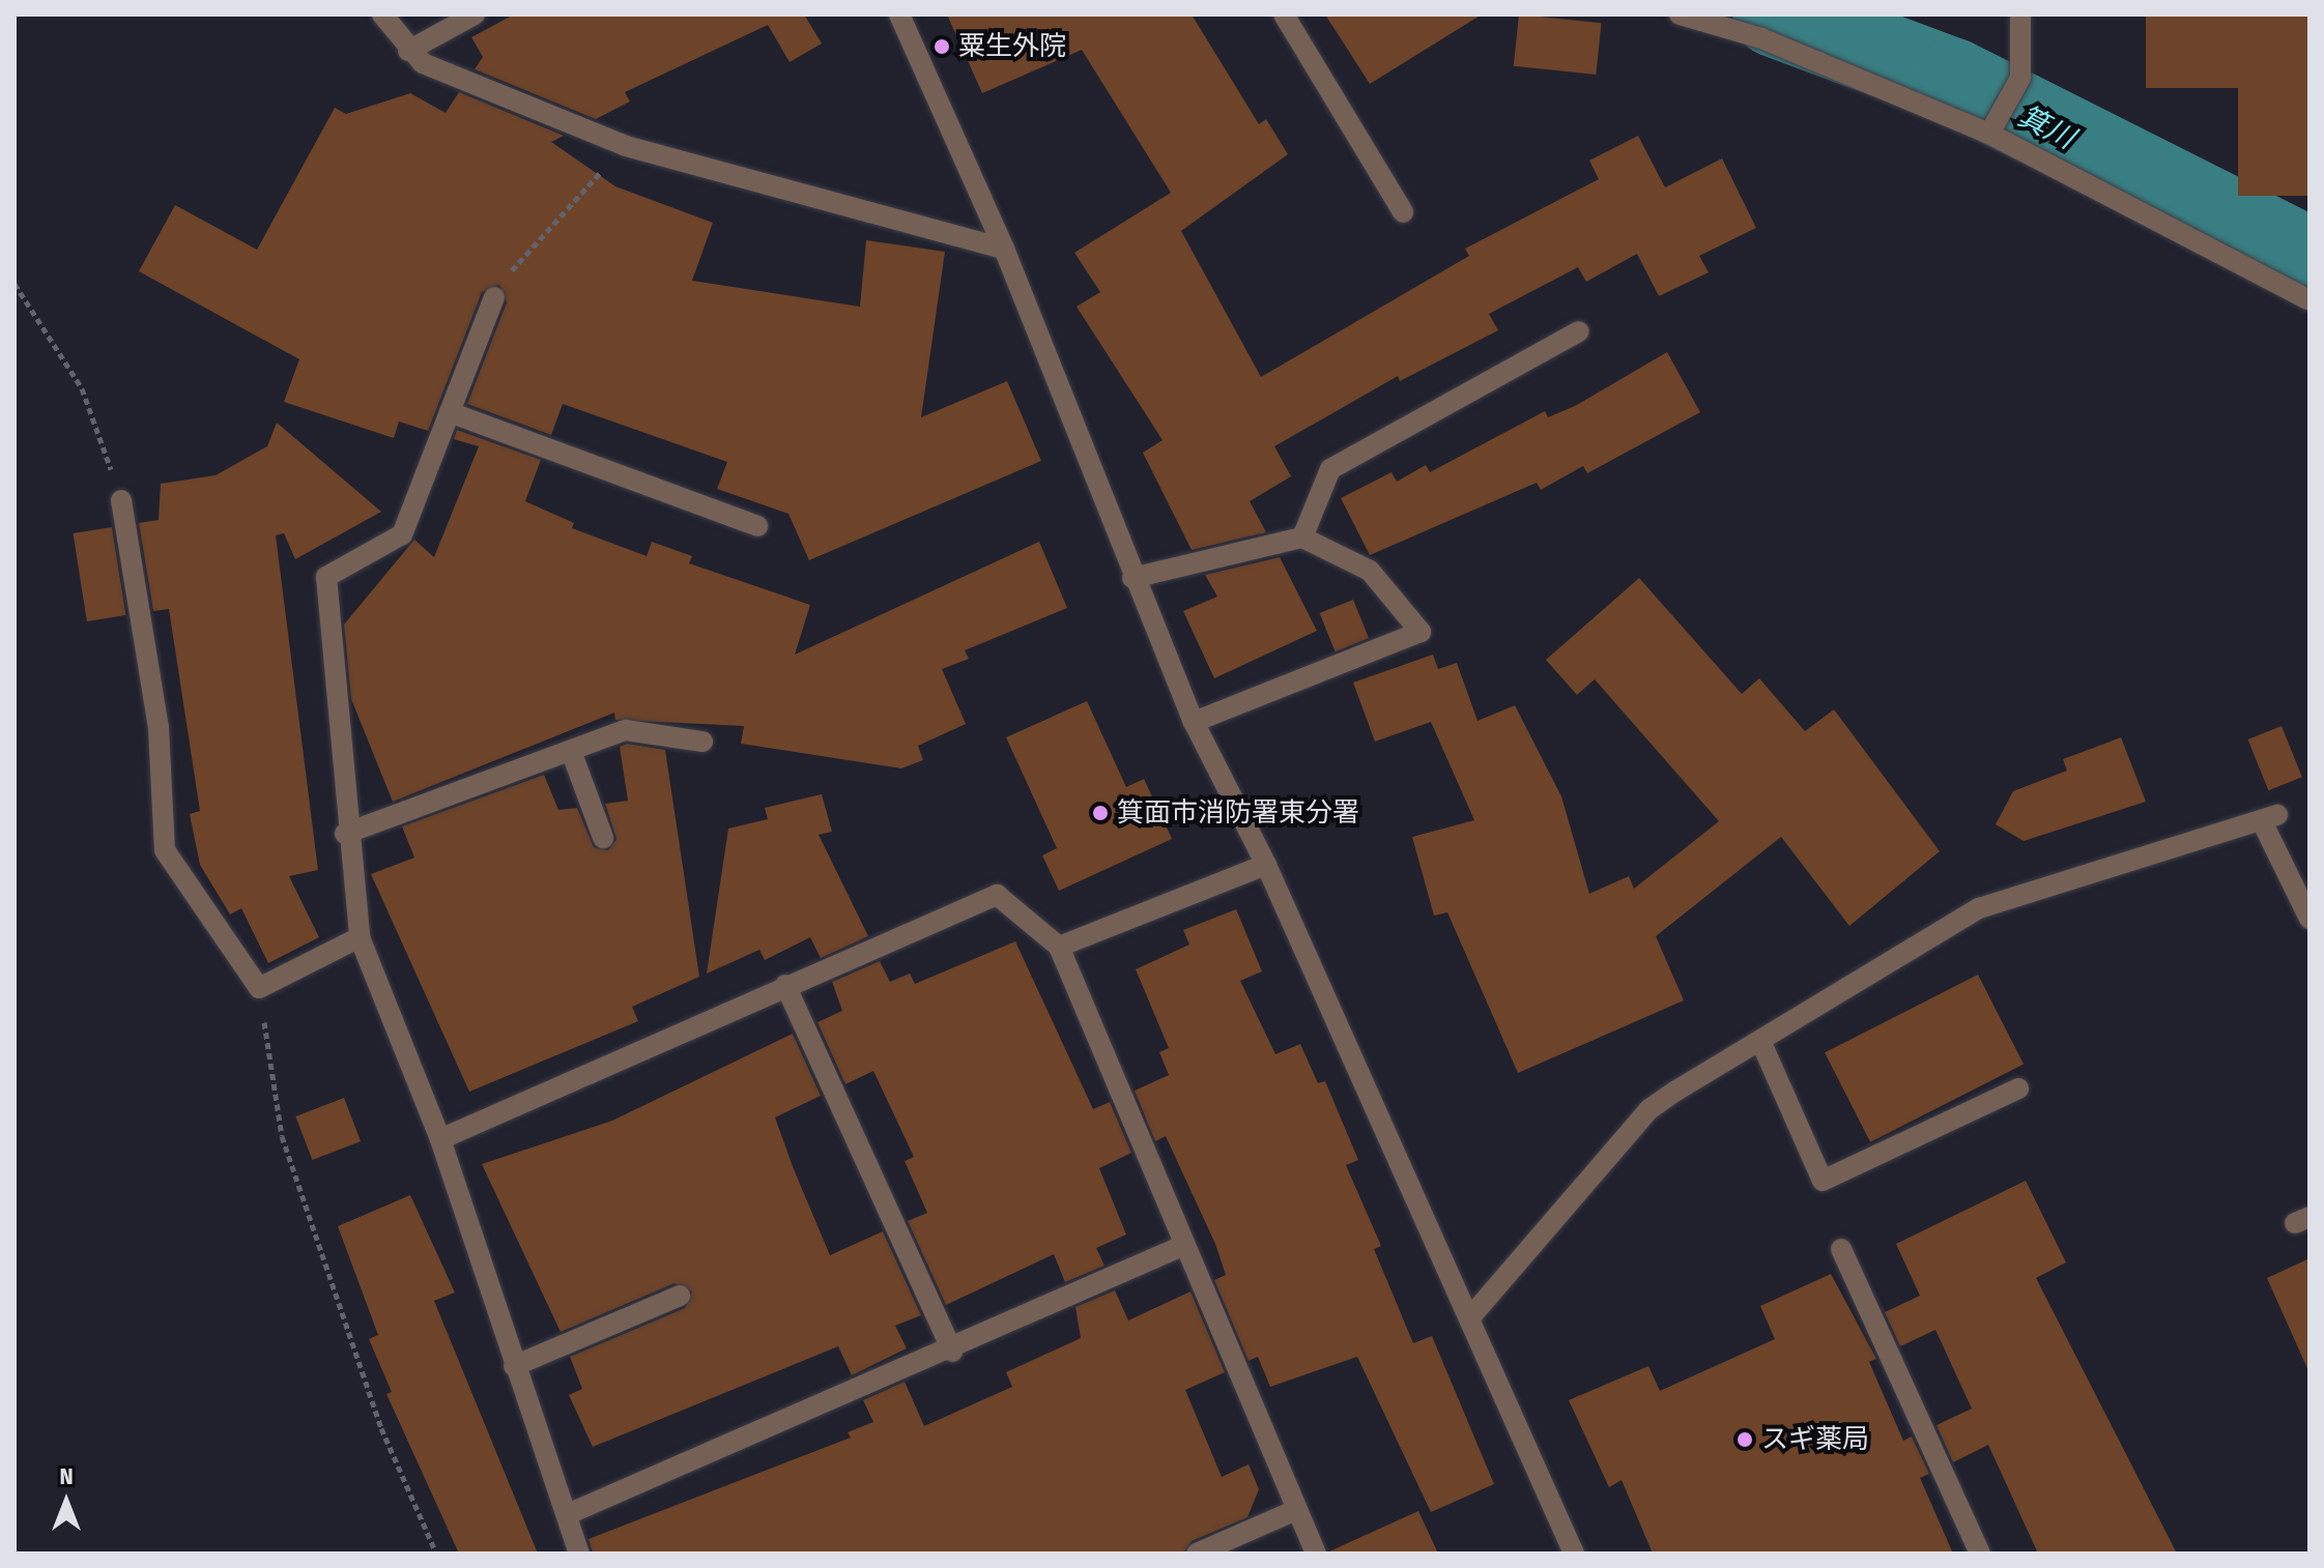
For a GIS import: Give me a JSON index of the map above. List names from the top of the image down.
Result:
{
  "water": ["箕川"],
  "places": ["粟生外院", "箕面市消防署東分署", "スギ薬局"],
  "north": "top"
}
